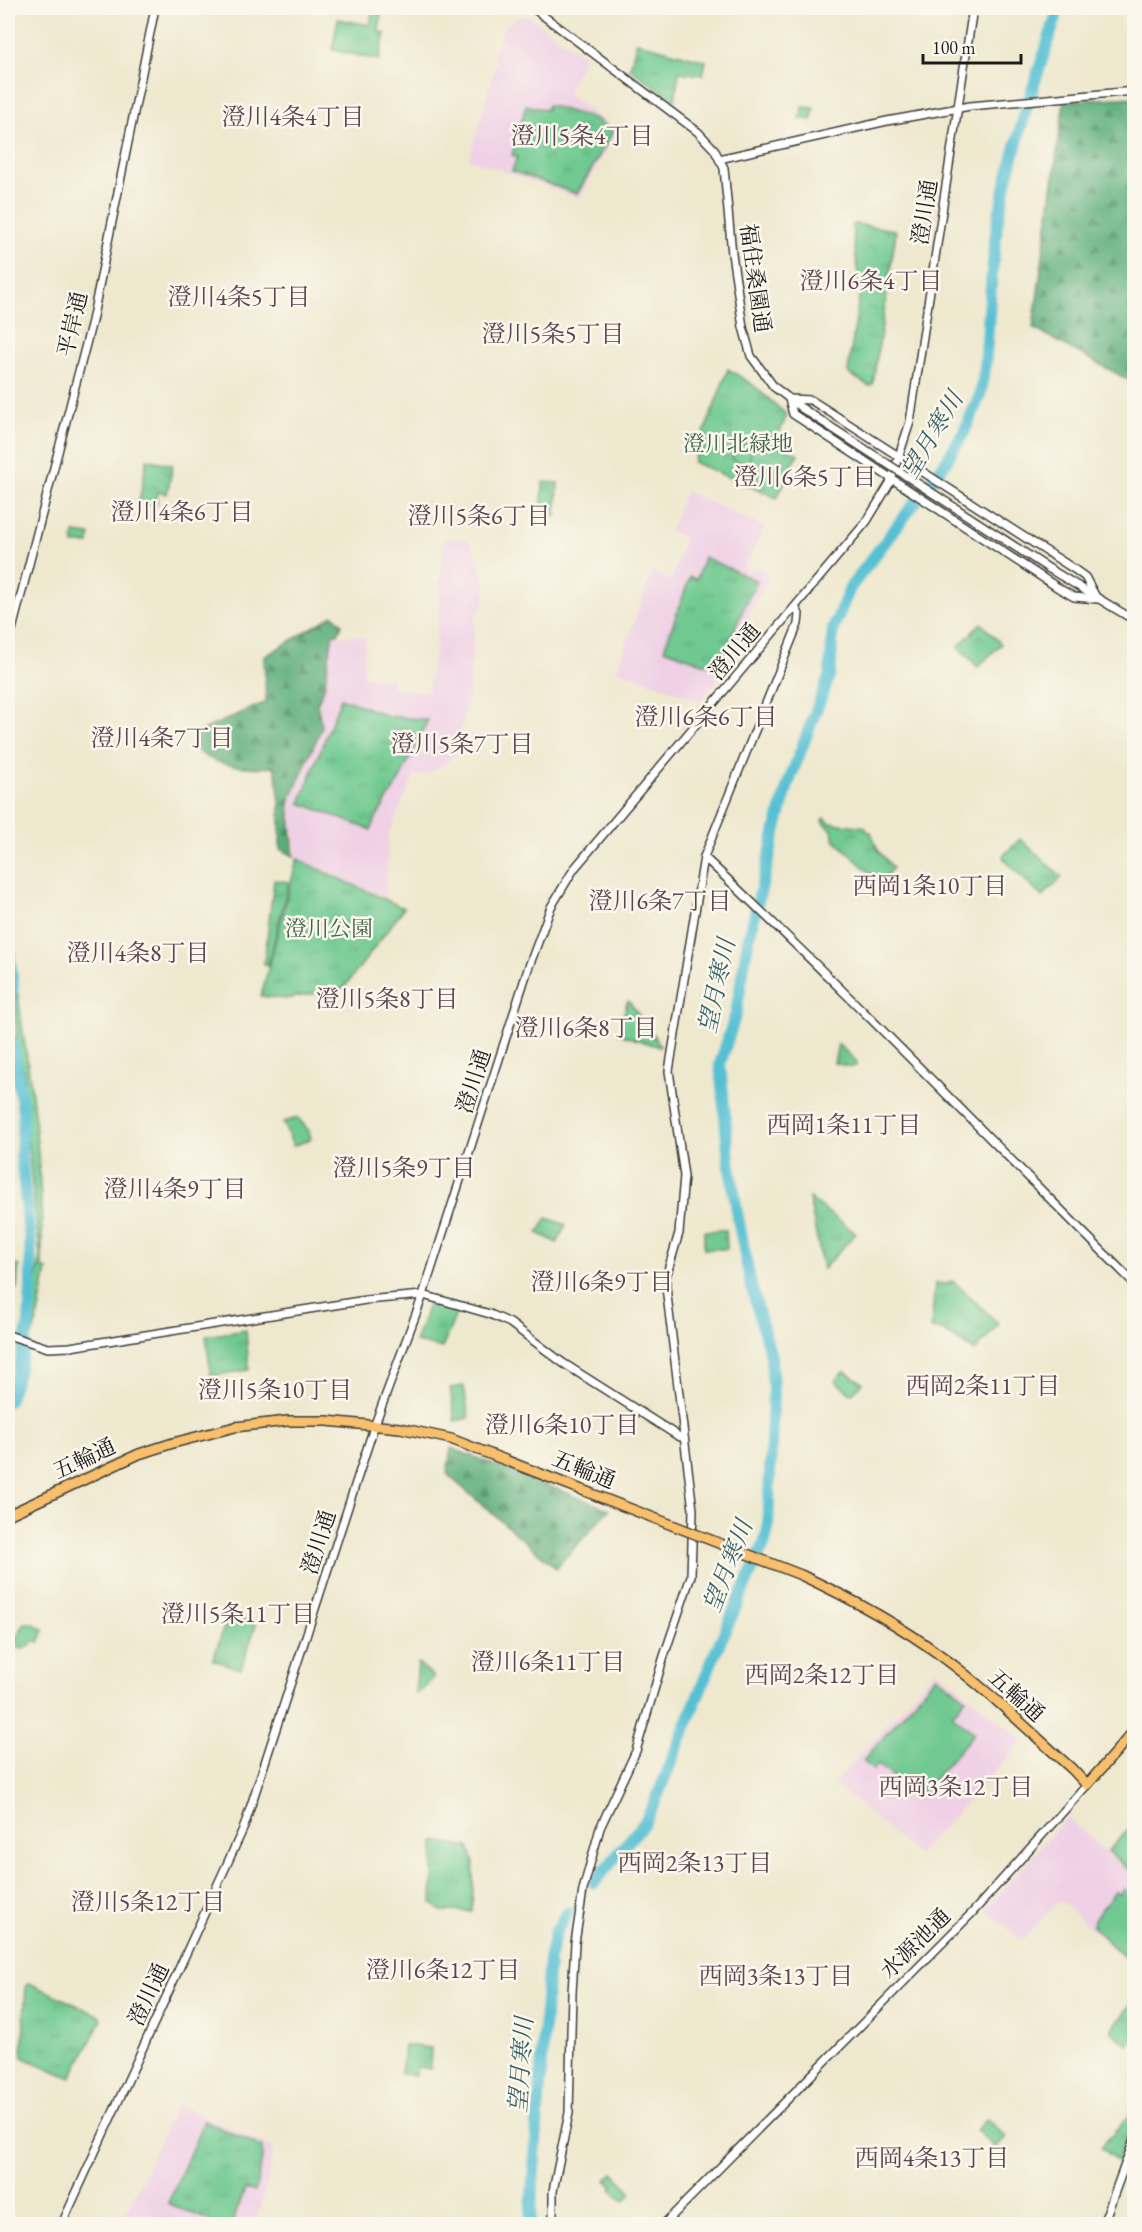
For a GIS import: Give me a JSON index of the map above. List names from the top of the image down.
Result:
{
  "streets": {
    "main road": ["五輪通", "水源池通"],
    "street": ["澄川通", "福住桑園通", "平岸通"]
  },
  "crossings": [
    ["澄川通", "五輪通"],
    ["五輪通", "水源池通"]
  ],
  "districts": [
    "澄川4条4丁目",
    "澄川5条4丁目",
    "澄川6条4丁目",
    "澄川4条5丁目",
    "澄川5条5丁目",
    "澄川6条5丁目",
    "澄川4条6丁目",
    "澄川5条6丁目",
    "澄川6条6丁目",
    "澄川4条7丁目",
    "澄川5条7丁目",
    "西岡1条10丁目",
    "澄川6条7丁目",
    "澄川4条8丁目",
    "澄川5条8丁目",
    "澄川6条8丁目",
    "西岡1条11丁目",
    "澄川5条9丁目",
    "澄川4条9丁目",
    "澄川6条9丁目",
    "西岡2条11丁目",
    "澄川5条10丁目",
    "澄川6条10丁目",
    "澄川5条11丁目",
    "澄川6条11丁目",
    "西岡2条12丁目",
    "西岡3条12丁目",
    "西岡2条13丁目",
    "澄川5条12丁目",
    "澄川6条12丁目",
    "西岡3条13丁目",
    "西岡4条13丁目"
  ],
  "water": ["望月寒川"],
  "parks": ["澄川北緑地", "澄川公園"],
  "scale_bar": "100 m"
}
